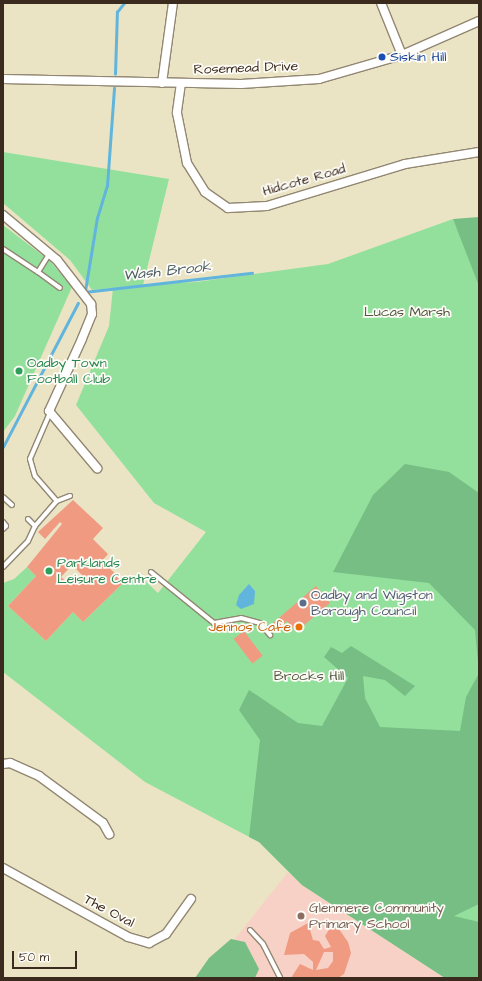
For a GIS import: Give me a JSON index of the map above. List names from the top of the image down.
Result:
{
  "streets": {
    "street": ["Rosemead Drive", "Hidcote Road", "The Oval"]
  },
  "crossings": [
    ["Rosemead Drive", "Hidcote Road"]
  ],
  "water": ["Wash Brook"],
  "parks": ["Lucas Marsh", "Brocks Hill"],
  "places": [
    "Siskin Hill",
    "Oadby Town Football Club",
    "Parklands Leisure Centre",
    "Oadby and Wigston Borough Council",
    "Jennos Cafe",
    "Glenmere Community Primary School"
  ],
  "scale_bar": "50 m"
}
